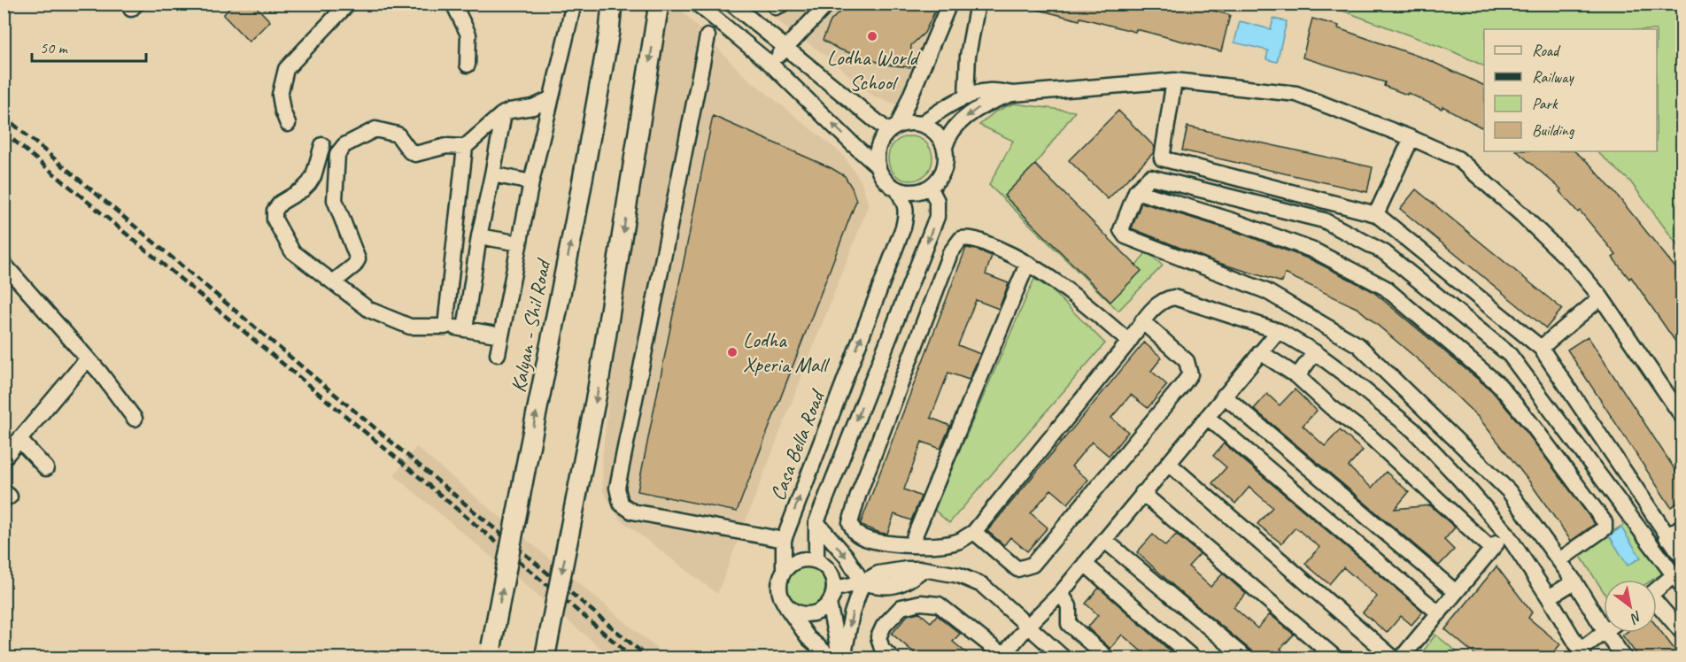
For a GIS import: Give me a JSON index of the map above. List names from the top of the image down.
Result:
{
  "streets": {
    "main road": ["Kalyan - Shil Road"],
    "street": ["Casa Bella Road"]
  },
  "places": ["Lodha World School", "Lodha Xperia Mall"],
  "legend": [
    "Road",
    "Railway",
    "Park",
    "Building"
  ],
  "scale_bar": "50 m",
  "north": "bottom right"
}
